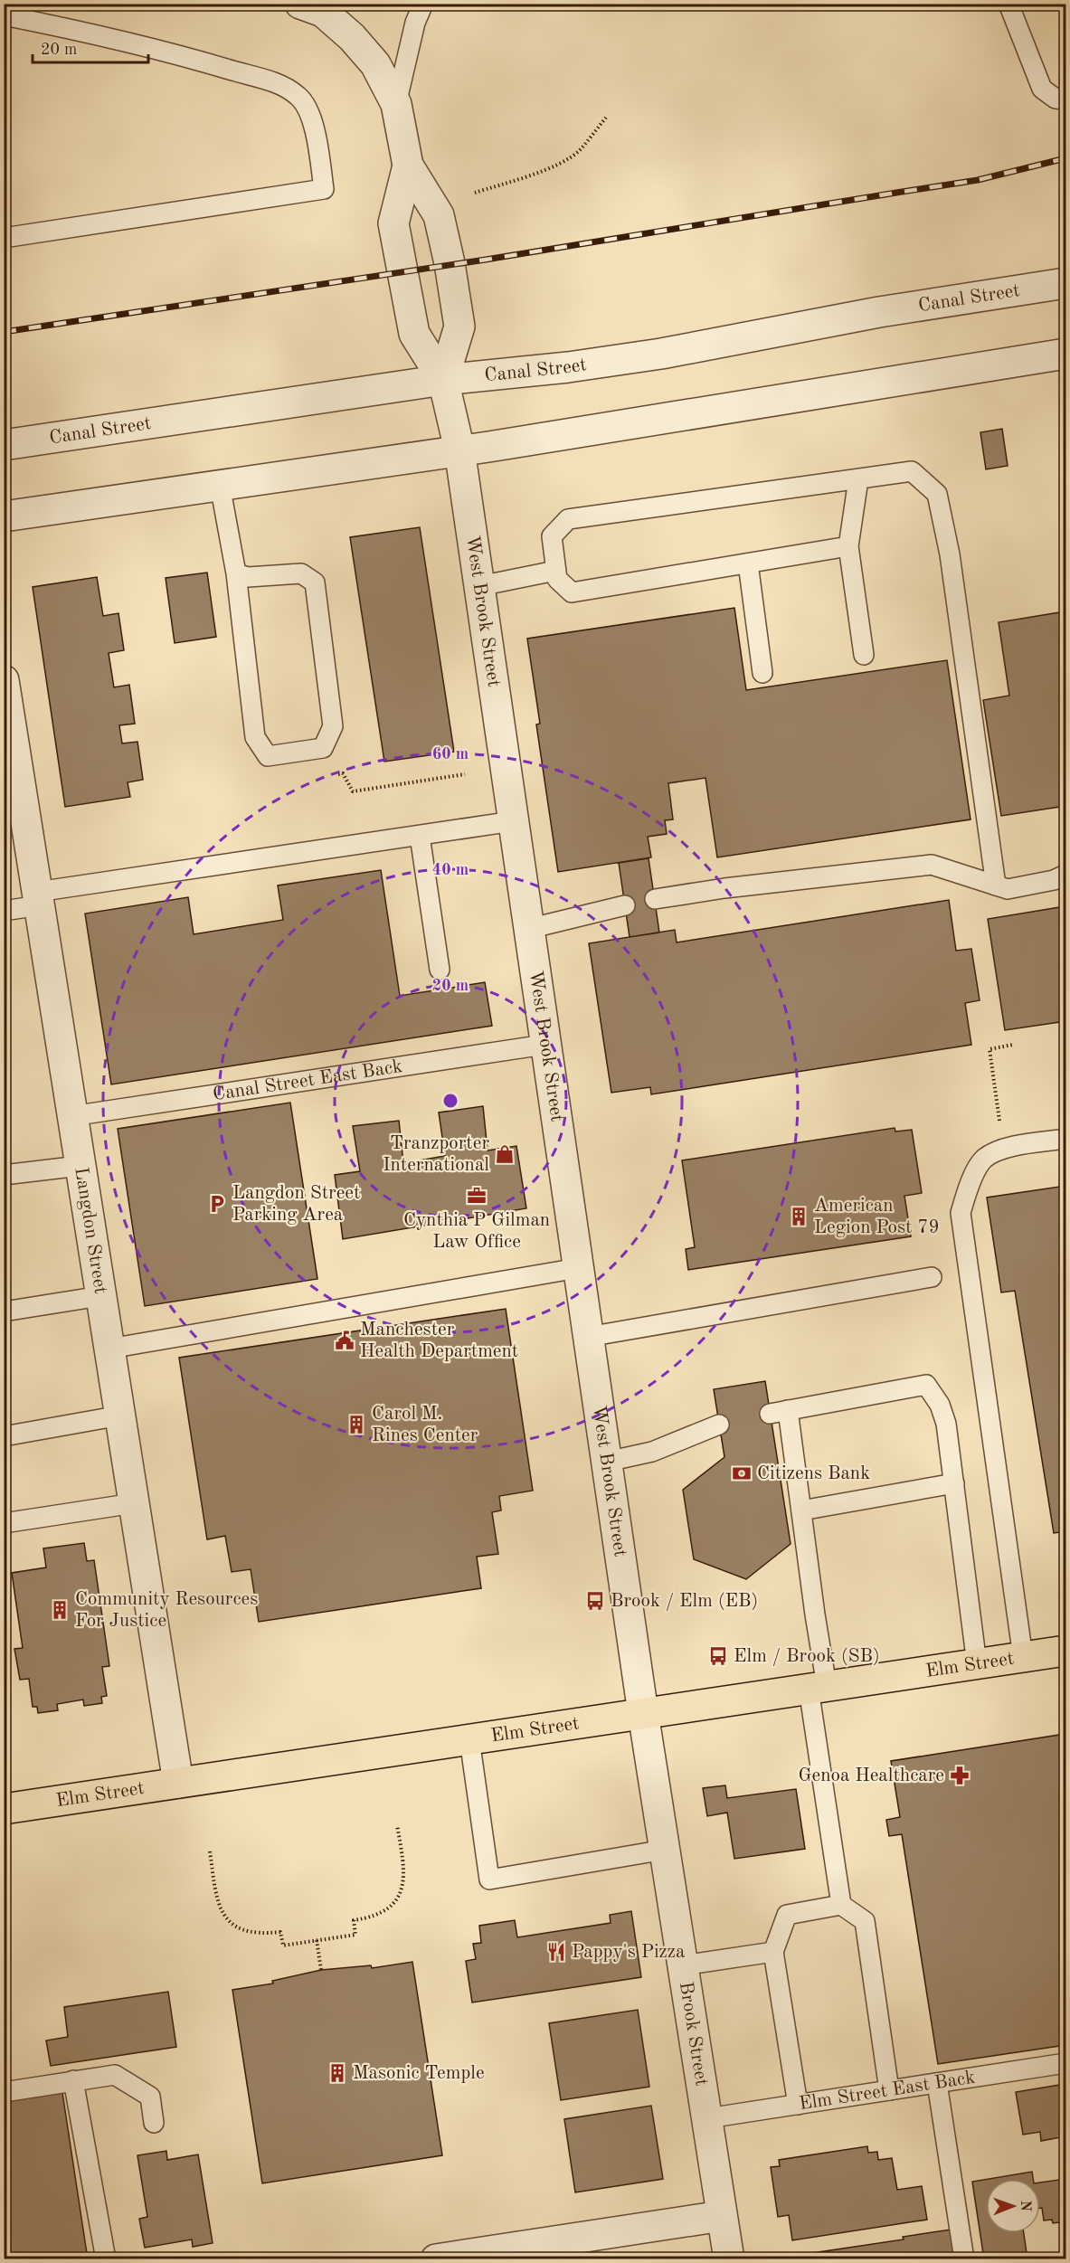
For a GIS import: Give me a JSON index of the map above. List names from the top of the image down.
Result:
{
  "streets": {
    "main road": ["Elm Street"],
    "street": [
      "Canal Street",
      "West Brook Street",
      "Langdon Street",
      "Brook Street"
    ],
    "lane": ["Canal Street East Back", "Elm Street East Back"]
  },
  "crossings": [
    ["Canal Street", "West Brook Street"],
    ["West Brook Street", "Canal Street East Back"],
    ["West Brook Street", "Elm Street"],
    ["West Brook Street", "Brook Street"],
    ["Canal Street East Back", "Langdon Street"],
    ["Langdon Street", "Elm Street"],
    ["Elm Street", "Brook Street"],
    ["Brook Street", "Elm Street East Back"]
  ],
  "places": {
    "shop": ["Tranzporter International"],
    "office": ["Cynthia P Gilman Law Office"],
    "parking": ["Langdon Street Parking Area"],
    "building": [
      "American Legion Post 79",
      "Carol M. Rines Center",
      "Community Resources For Justice",
      "Masonic Temple"
    ],
    "public building": ["Manchester Health Department"],
    "bank": ["Citizens Bank"],
    "bus stop": ["Brook / Elm (EB)", "Elm / Brook (SB)"],
    "pharmacy": ["Genoa Healthcare"],
    "restaurant": ["Pappy's Pizza"]
  },
  "scale_bar": "20 m",
  "north": "right",
  "rings": ["60 m", "40 m", "20 m"]
}
